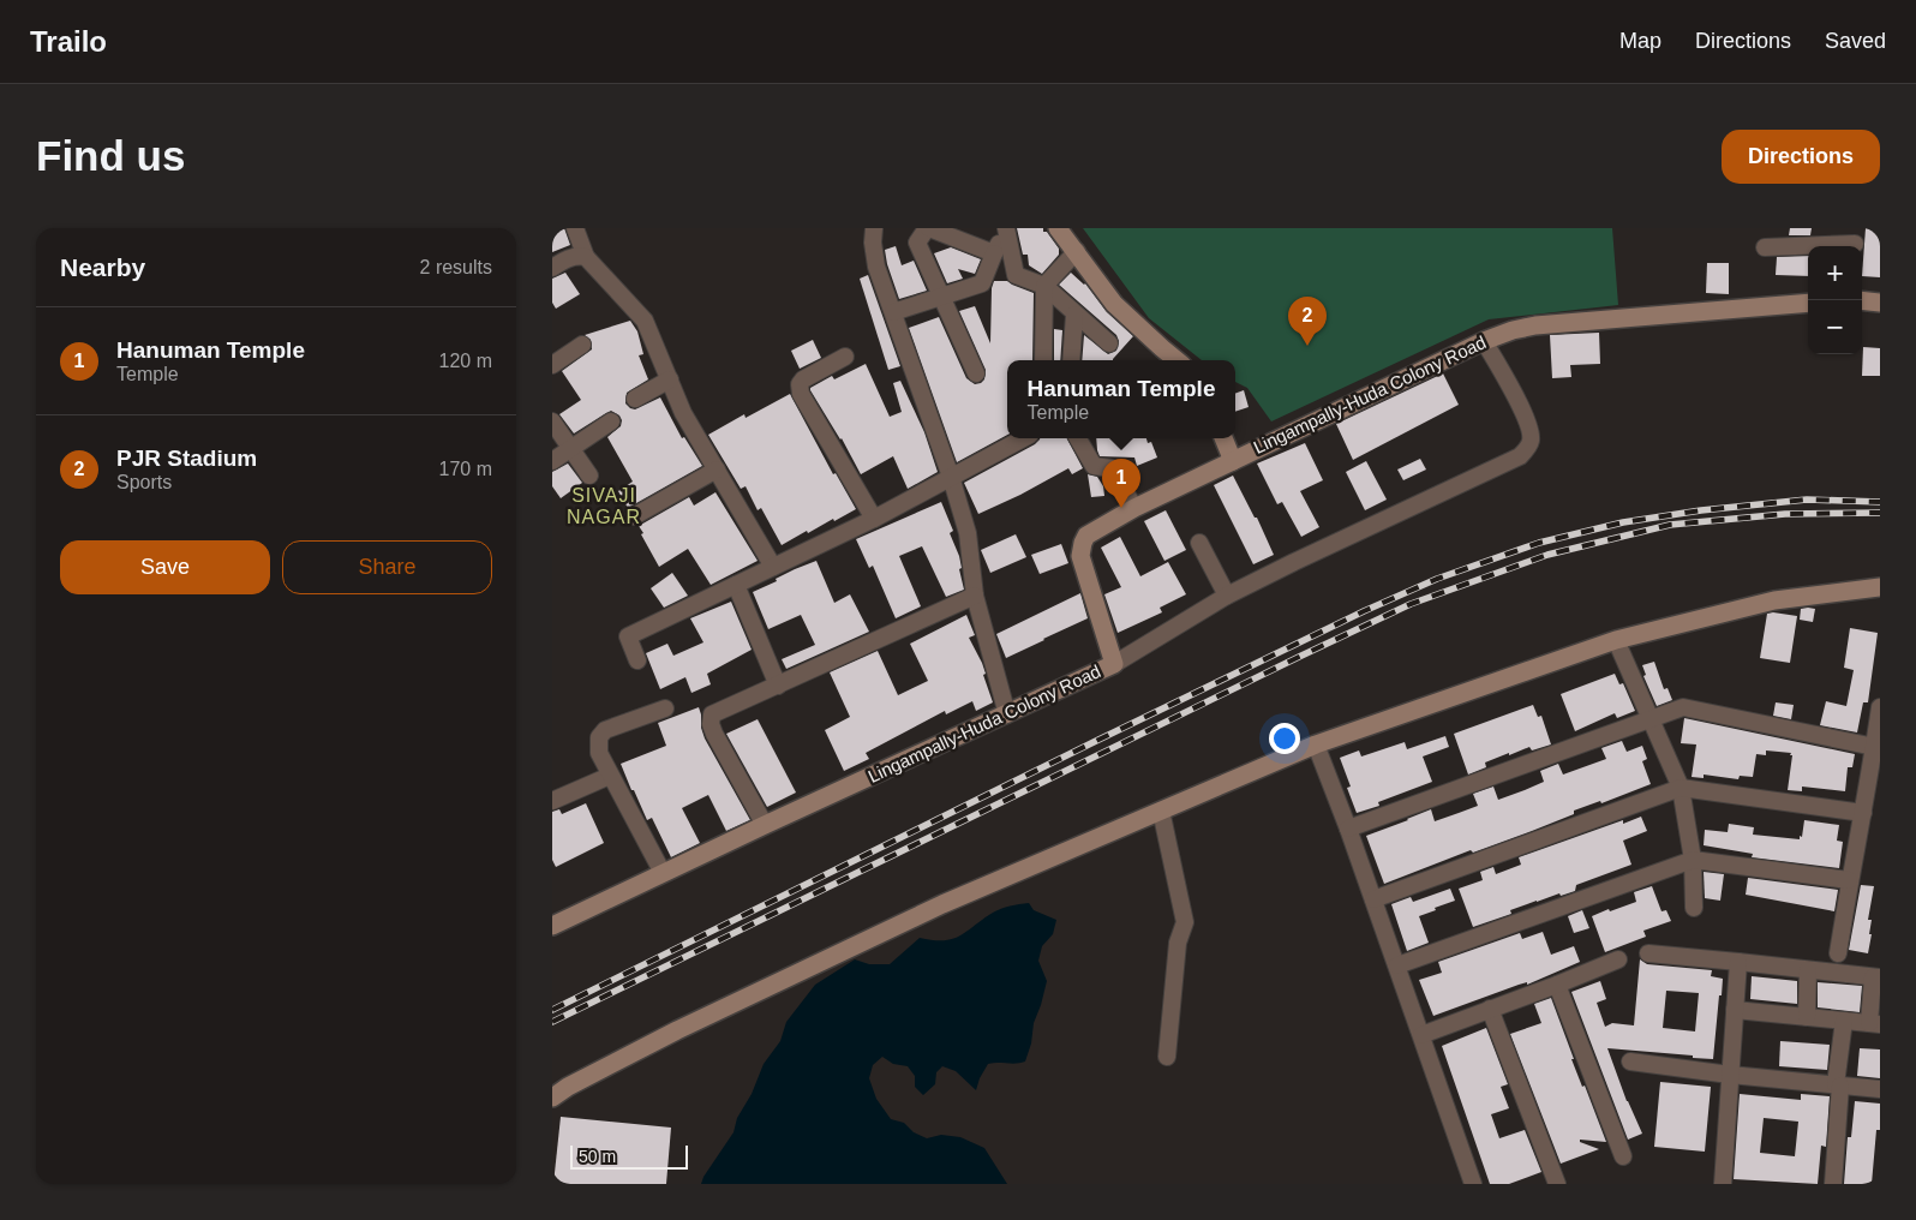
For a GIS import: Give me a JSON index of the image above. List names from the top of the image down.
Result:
{
  "streets": {
    "street": ["Lingampally-Huda Colony Road"]
  },
  "districts": ["SIVAJI NAGAR"],
  "scale_bar": "50 m",
  "page": {
    "header": "Trailo",
    "nav": ["Map", "Directions", "Saved"],
    "buttons": [
      "Directions",
      ["Save", "Share"]
    ],
    "title": "Find us",
    "heading": ["Nearby", "2 results"],
    "map_buttons": ["+", "−"],
    "pins": ["2", "1"],
    "list": [
      {
        "mark": "1",
        "name": "Hanuman Temple",
        "note": "Temple",
        "value": "120 m"
      },
      {
        "mark": "2",
        "name": "PJR Stadium",
        "note": "Sports",
        "value": "170 m"
      }
    ],
    "popup": ["Hanuman Temple", "Temple"],
    "scale": "50 m"
  }
}
